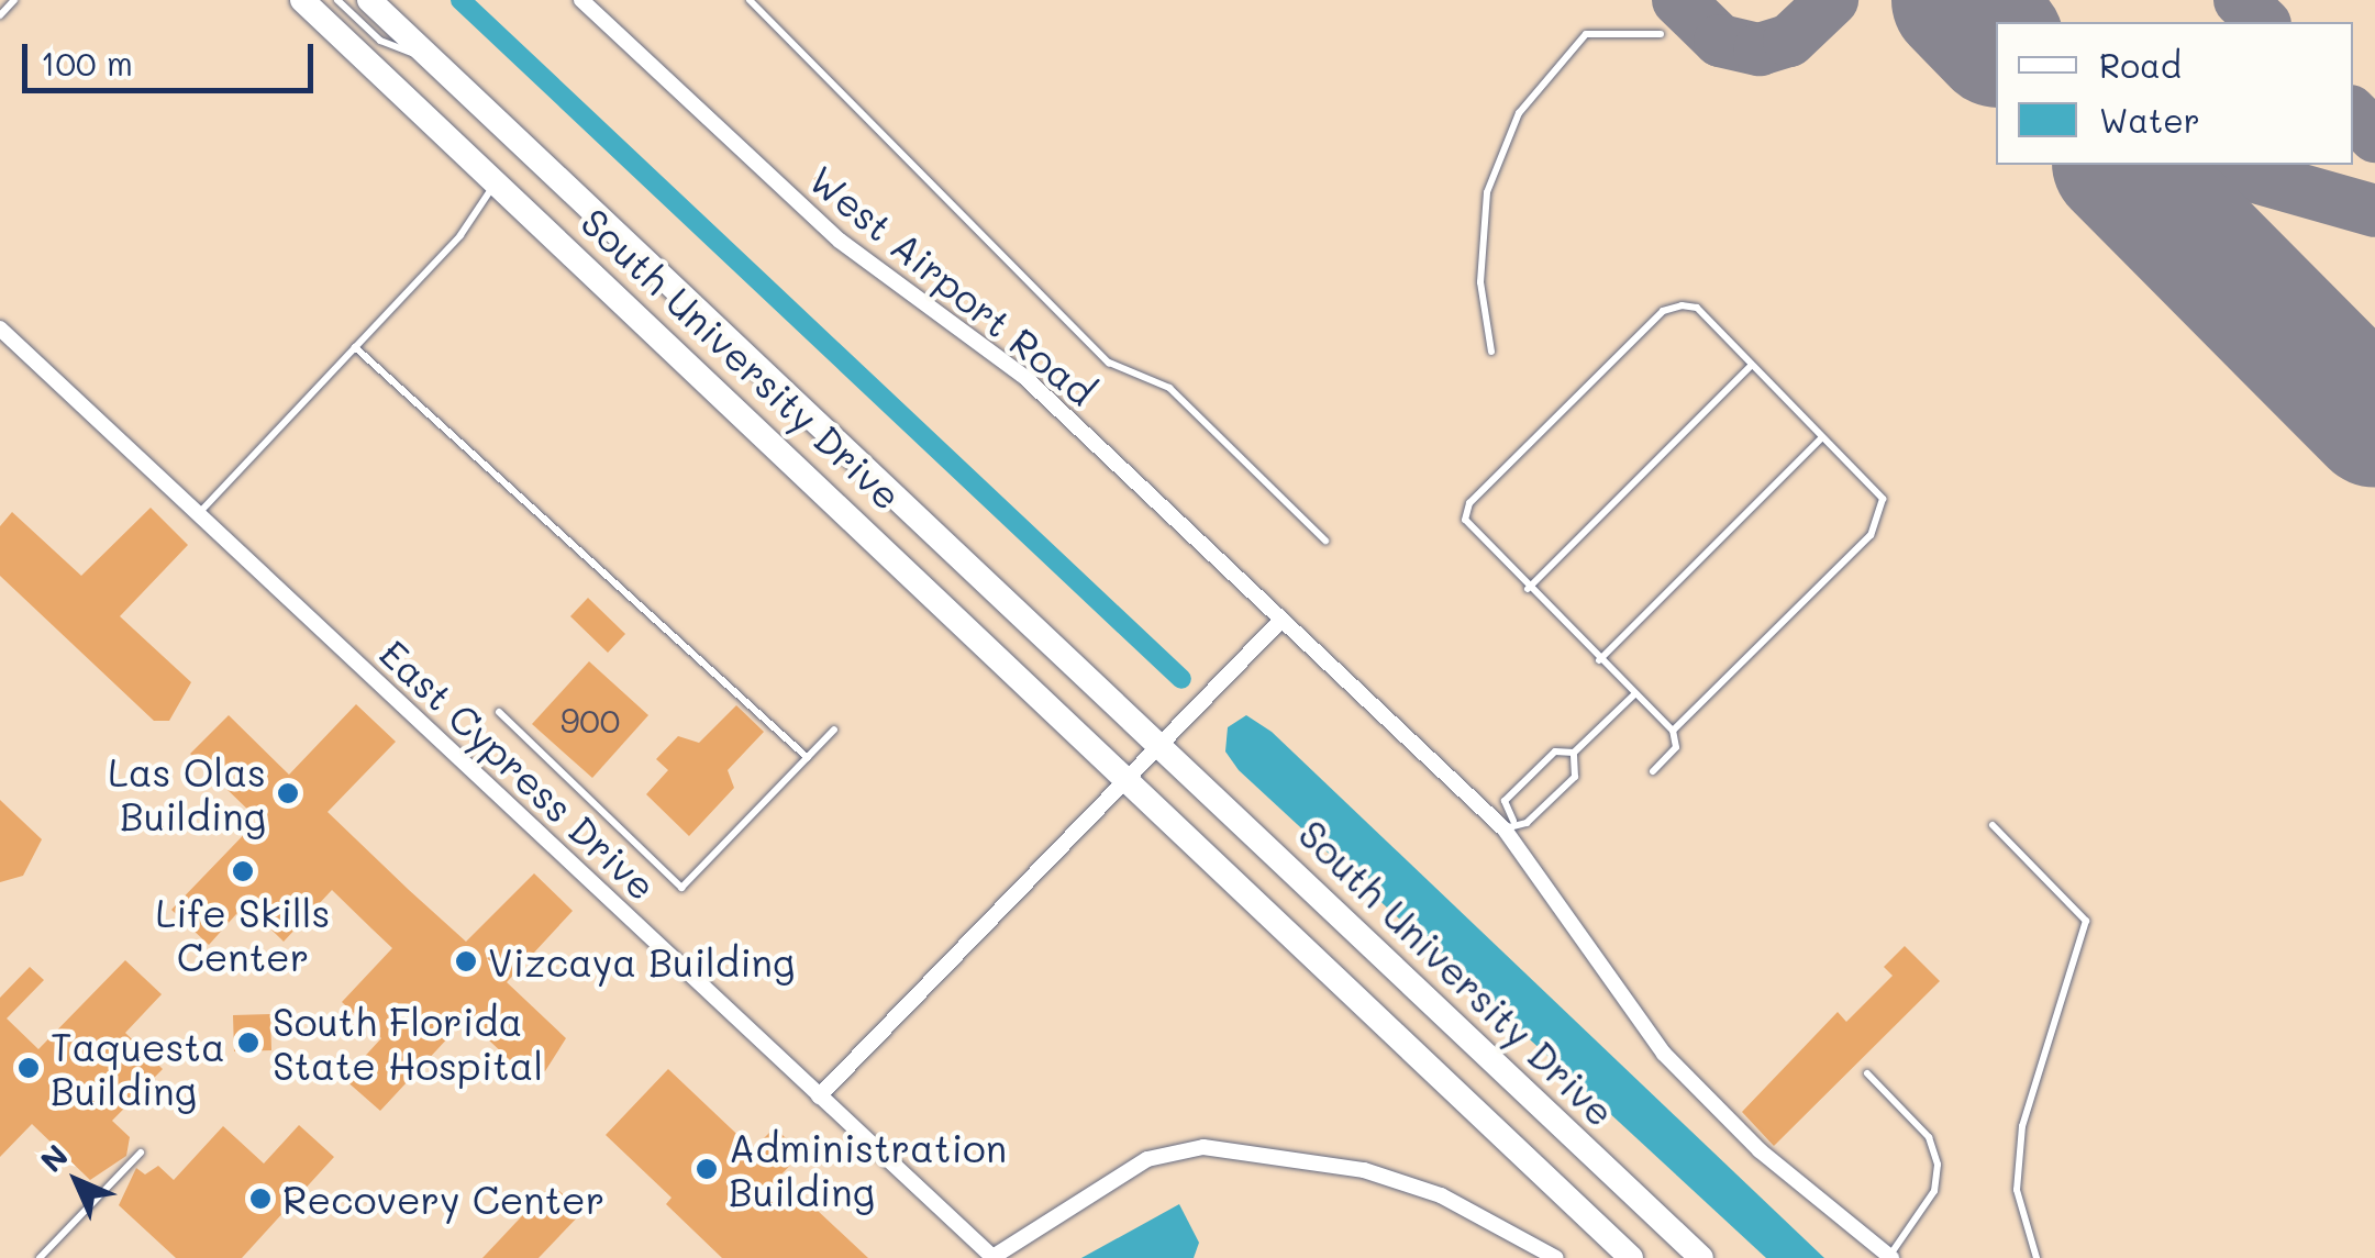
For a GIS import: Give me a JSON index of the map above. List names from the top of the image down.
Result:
{
  "streets": {
    "main road": ["South University Drive"],
    "street": ["West Airport Road", "East Cypress Drive"]
  },
  "places": [
    "Las Olas Building",
    "Life Skills Center",
    "Vizcaya Building",
    "South Florida State Hospital",
    "Taquesta Building",
    "Administration Building",
    "Recovery Center"
  ],
  "house_numbers": ["900"],
  "legend": ["Road", "Water"],
  "scale_bar": "100 m",
  "north": "top left"
}
